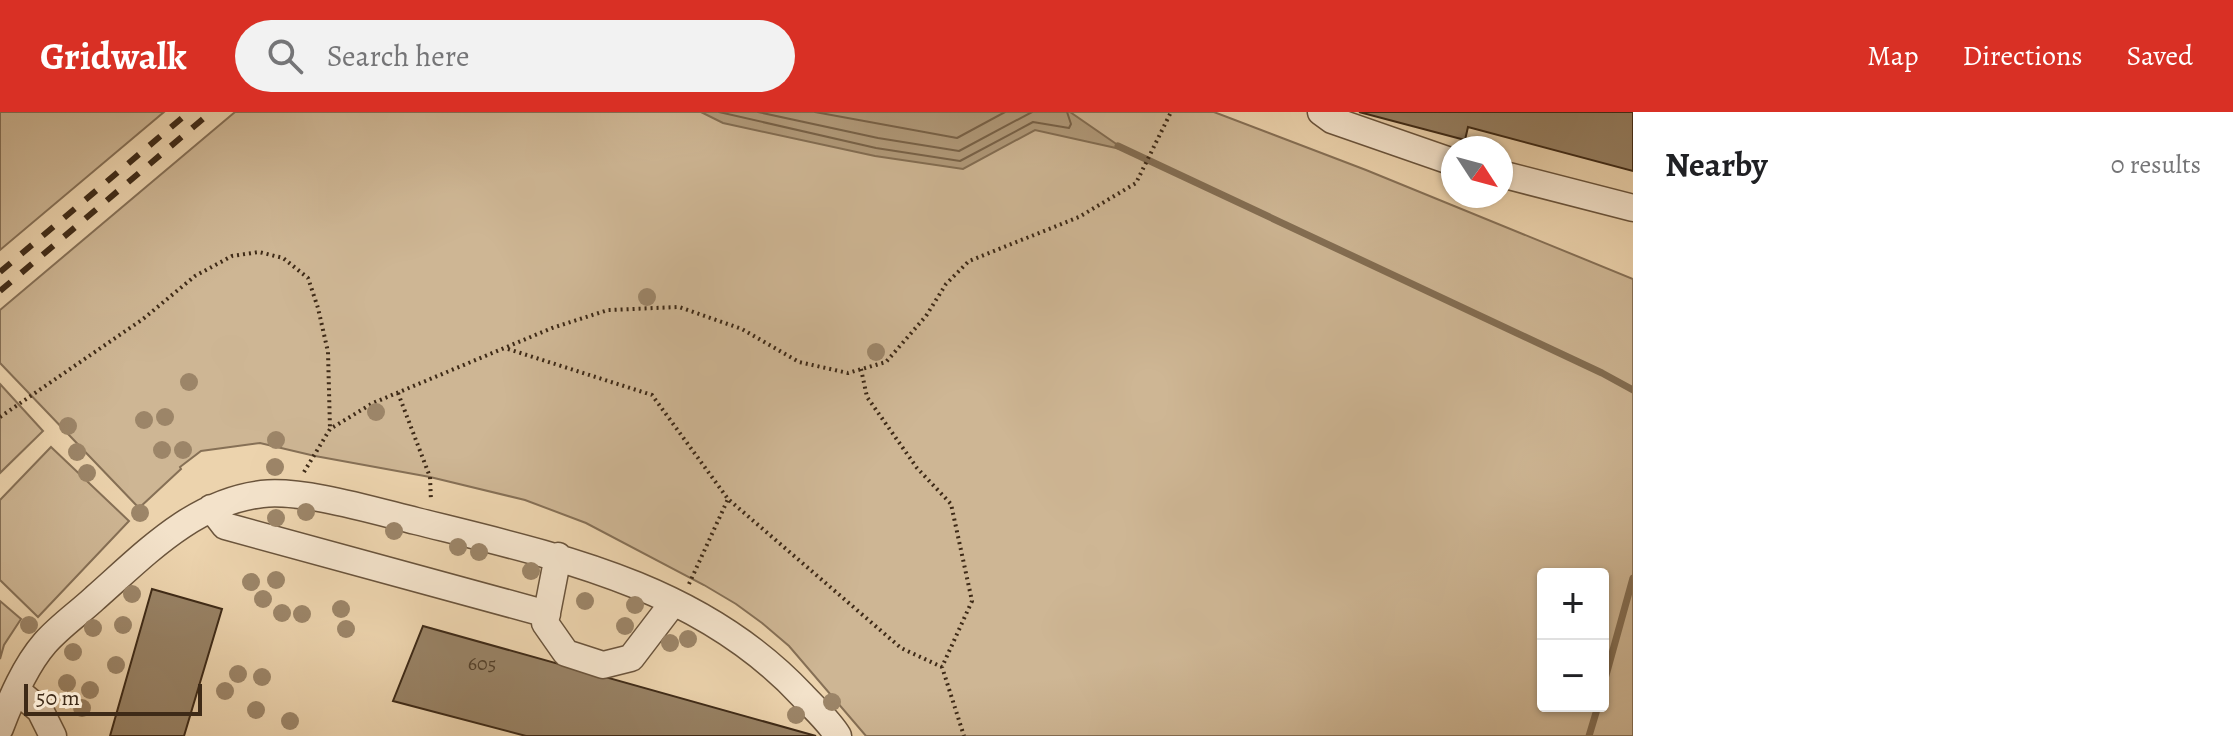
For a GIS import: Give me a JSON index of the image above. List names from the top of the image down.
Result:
{
  "house_numbers": ["605"],
  "scale_bar": "50 m",
  "north": "bottom right",
  "page": {
    "header": "Gridwalk",
    "search": "Search here",
    "nav": ["Map", "Directions", "Saved"],
    "heading": ["Nearby", "0 results"],
    "map_buttons": ["+", "−"],
    "scale": "50 m"
  }
}
